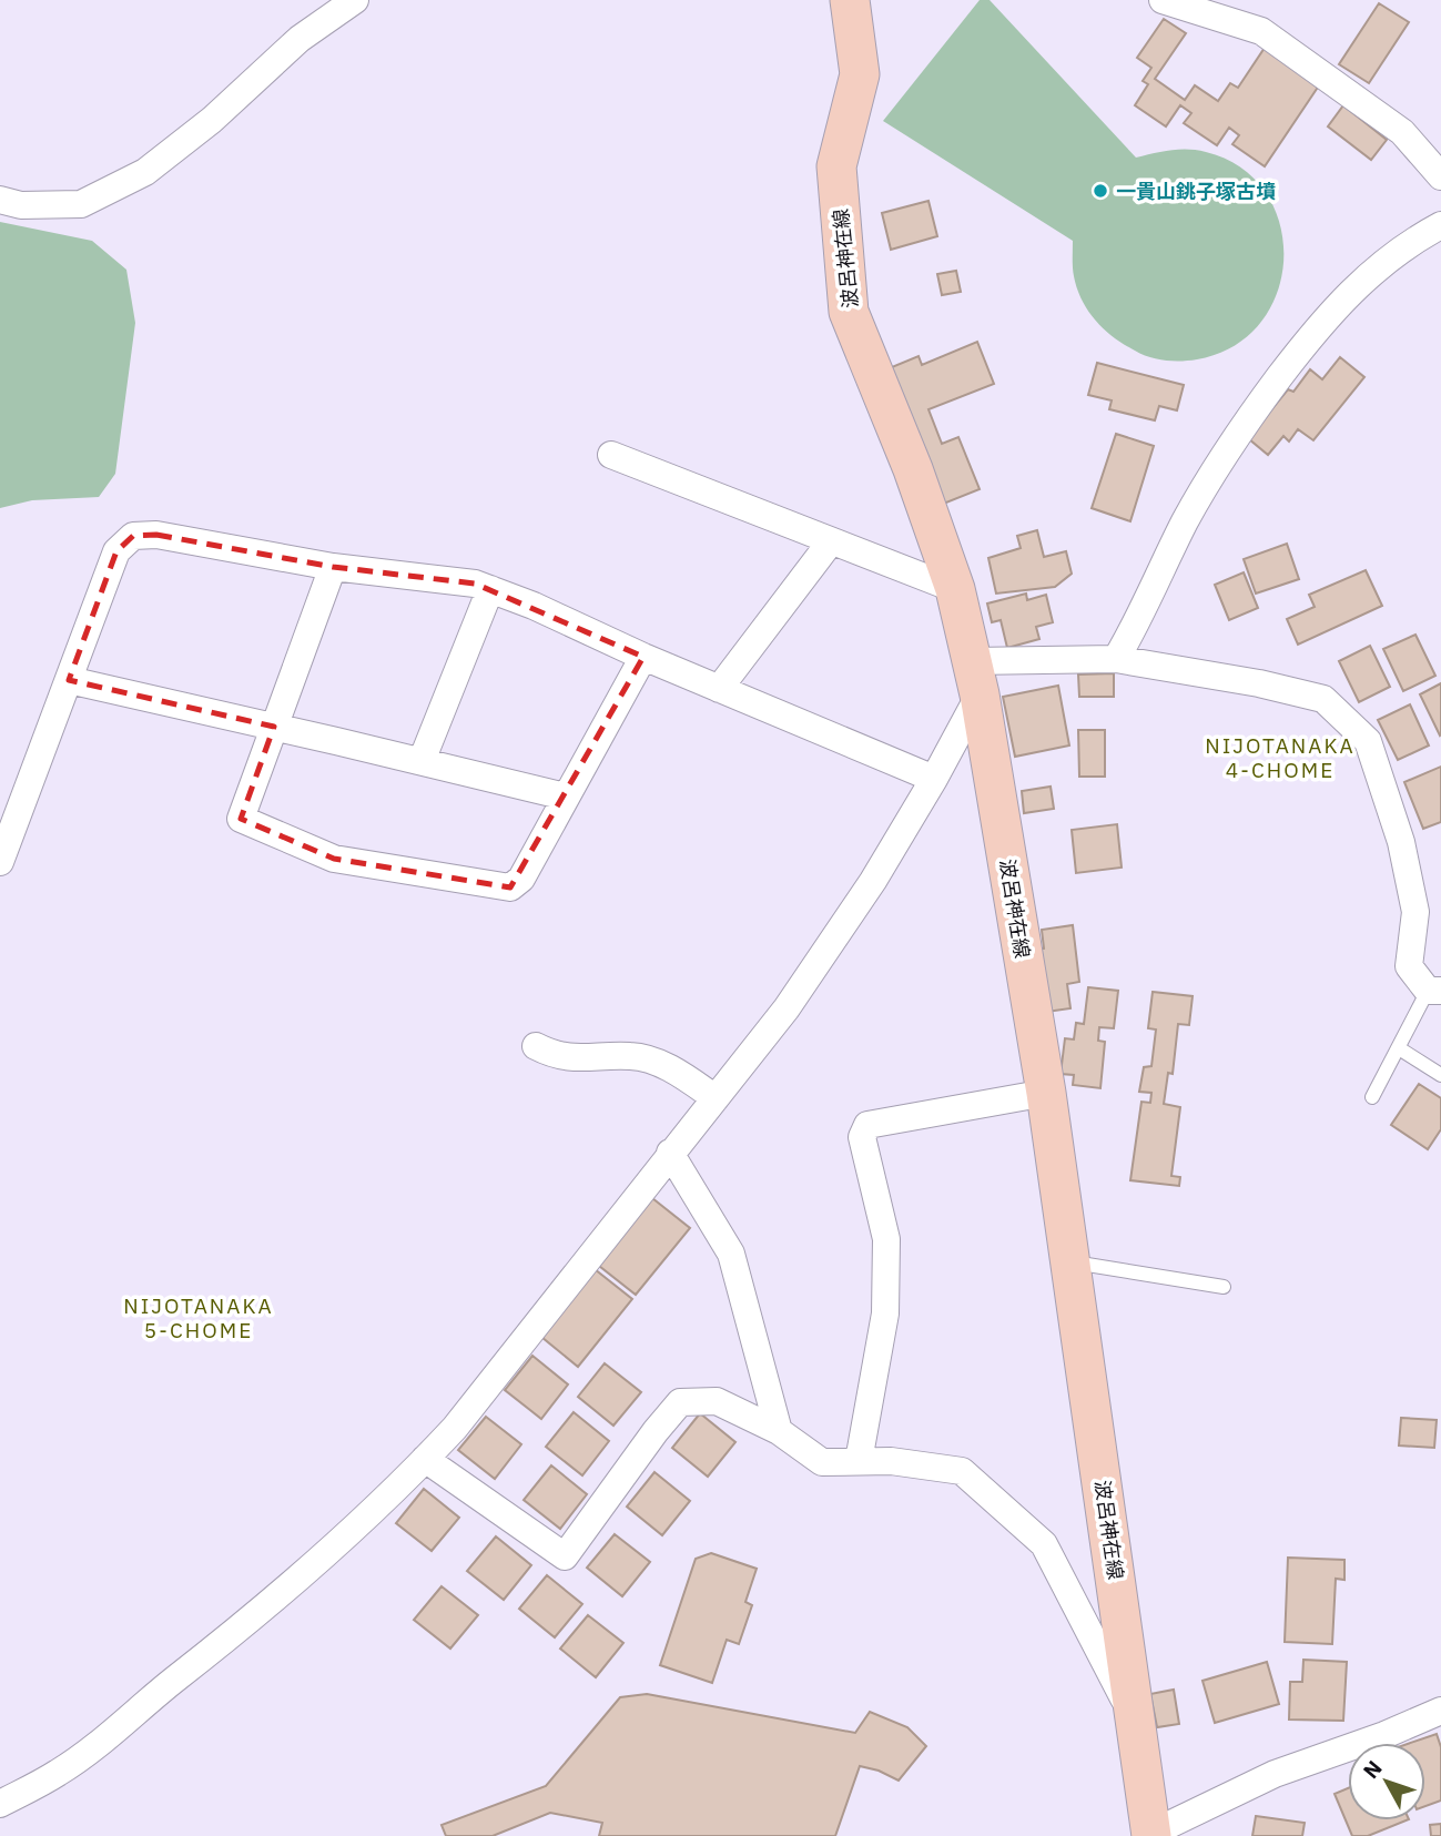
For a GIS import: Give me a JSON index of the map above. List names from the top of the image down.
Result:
{
  "streets": {
    "main road": ["波呂神在線"]
  },
  "districts": ["NIJOTANAKA 4-CHOME", "NIJOTANAKA 5-CHOME"],
  "places": ["一貴山銚子塚古墳"],
  "north": "top left"
}
